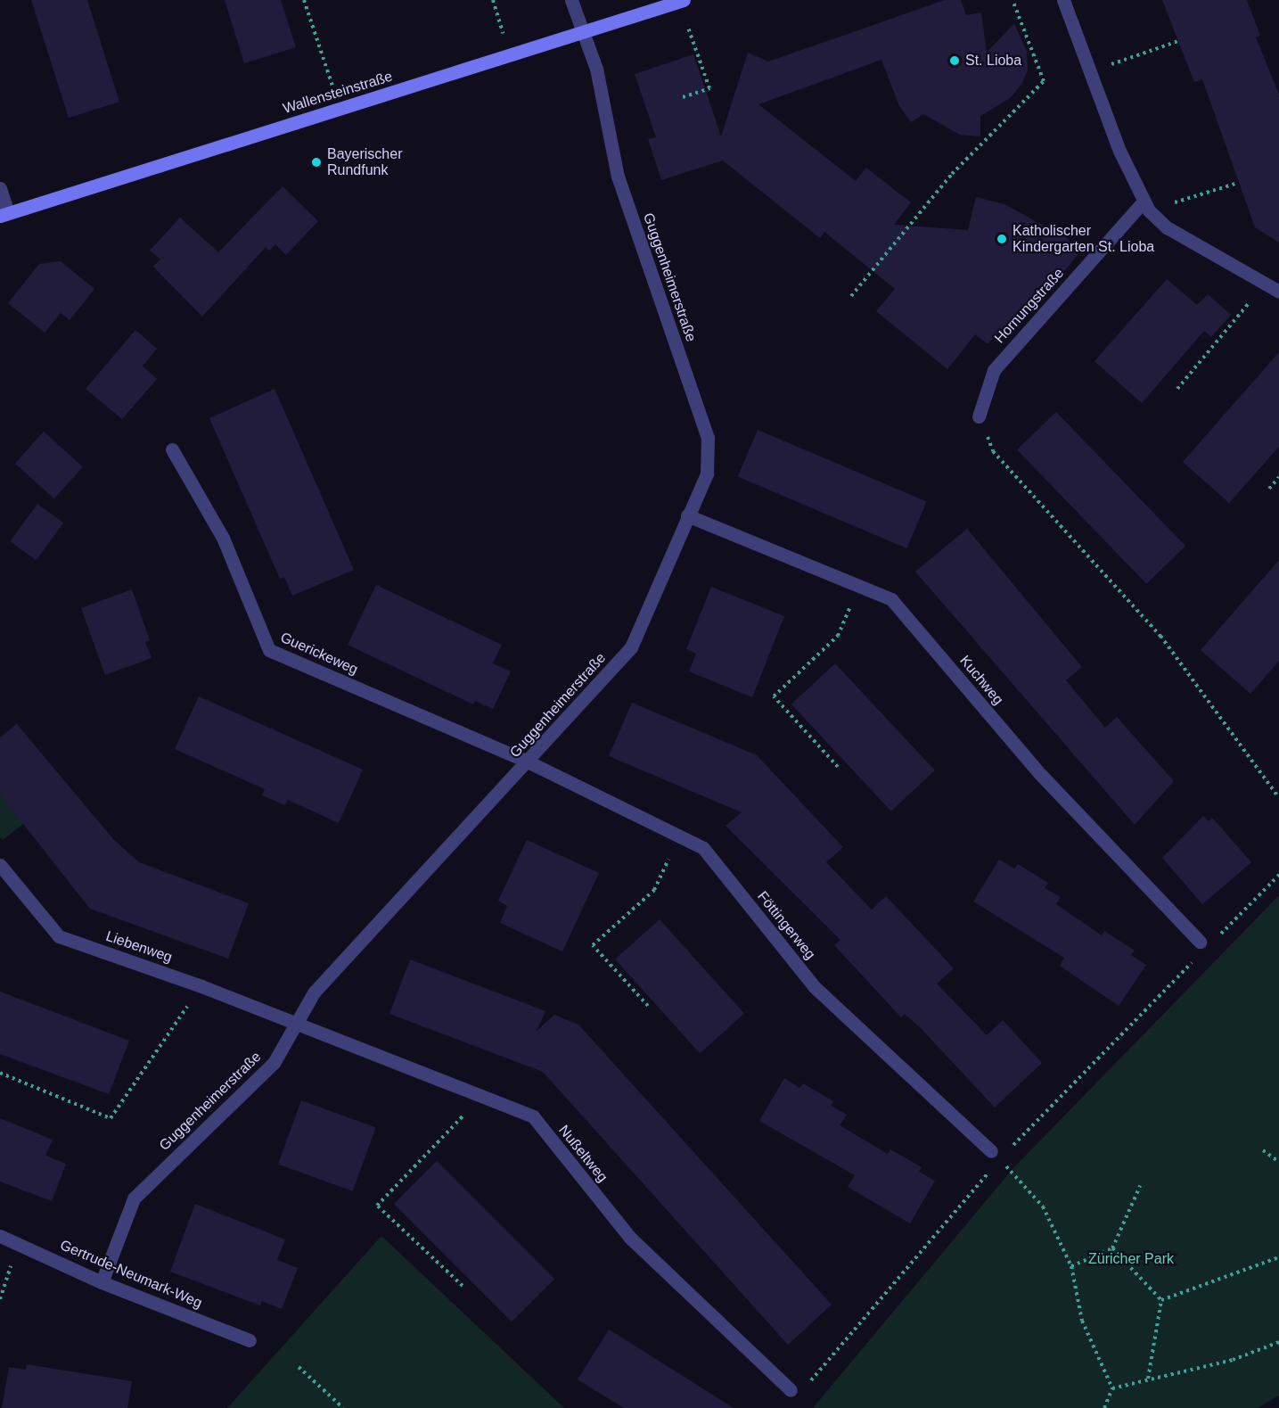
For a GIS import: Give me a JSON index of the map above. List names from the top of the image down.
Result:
{
  "streets": {
    "street": [
      "Wallensteinstraße",
      "Guggenheimerstraße",
      "Hornungstraße",
      "Guerickeweg",
      "Kuchweg",
      "Föttingerweg",
      "Liebenweg",
      "Nußeltweg",
      "Gertrude-Neumark-Weg"
    ]
  },
  "crossings": [
    ["Wallensteinstraße", "Guggenheimerstraße"],
    ["Guggenheimerstraße", "Guerickeweg"],
    ["Guggenheimerstraße", "Kuchweg"],
    ["Guggenheimerstraße", "Föttingerweg"],
    ["Guggenheimerstraße", "Liebenweg"],
    ["Guggenheimerstraße", "Nußeltweg"],
    ["Guggenheimerstraße", "Gertrude-Neumark-Weg"],
    ["Guerickeweg", "Föttingerweg"],
    ["Liebenweg", "Nußeltweg"]
  ],
  "parks": ["Züricher Park"],
  "places": ["St. Lioba", "Bayerischer Rundfunk", "Katholischer Kindergarten St. Lioba"]
}
